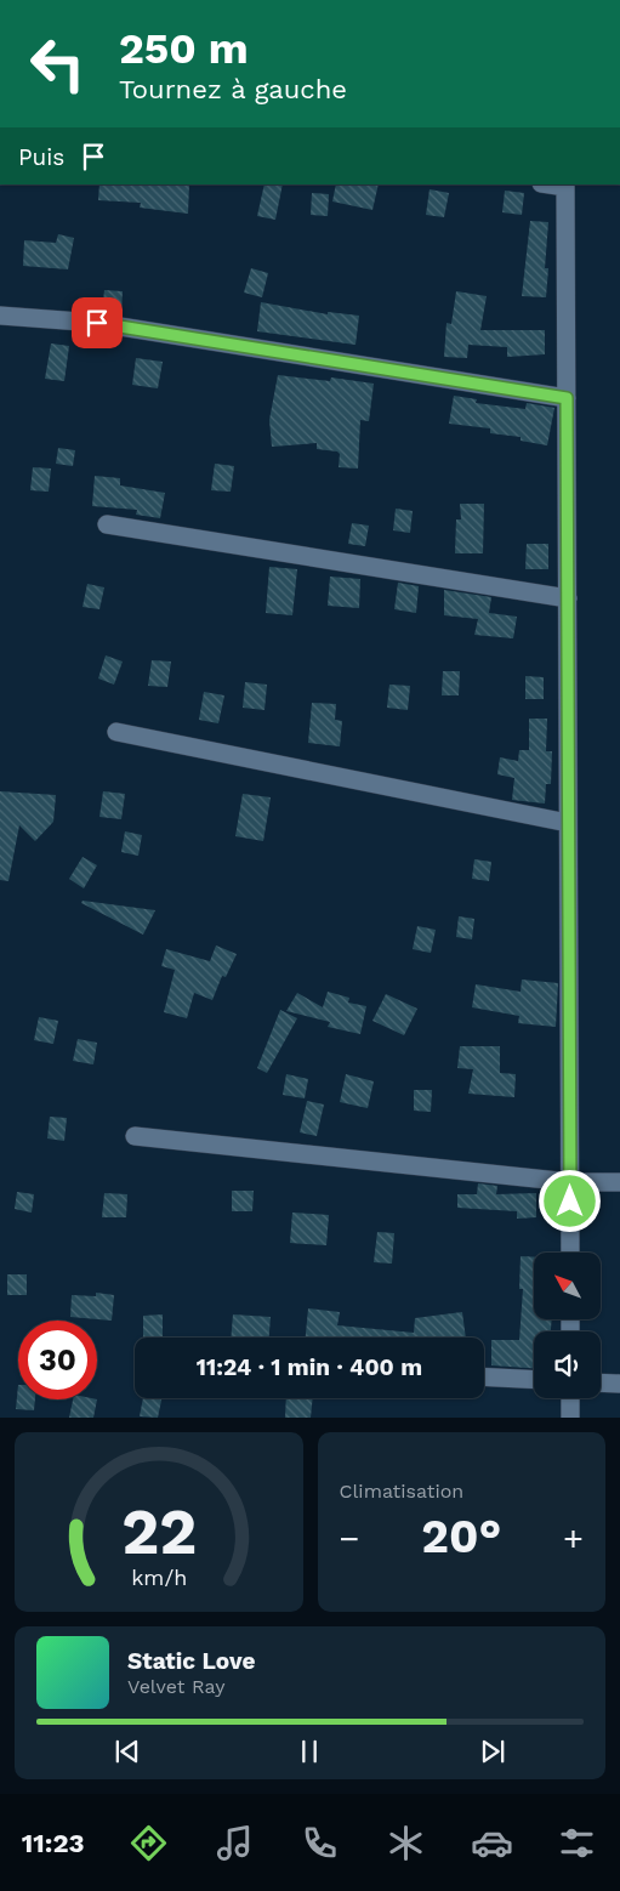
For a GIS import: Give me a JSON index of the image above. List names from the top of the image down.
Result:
{
  "north": "top left",
  "page": {
    "turn": ["250 m", "Tournez à gauche"],
    "then": "Puis",
    "limit": "30",
    "trip": "11:24 · 1 min · 400 m",
    "tile": "Climatisation",
    "heat": ["−", "20°", "+"],
    "song": ["Static Love", "Velvet Ray"],
    "tabs": "11:23",
    "gauge": ["22", "km/h"]
  }
}
